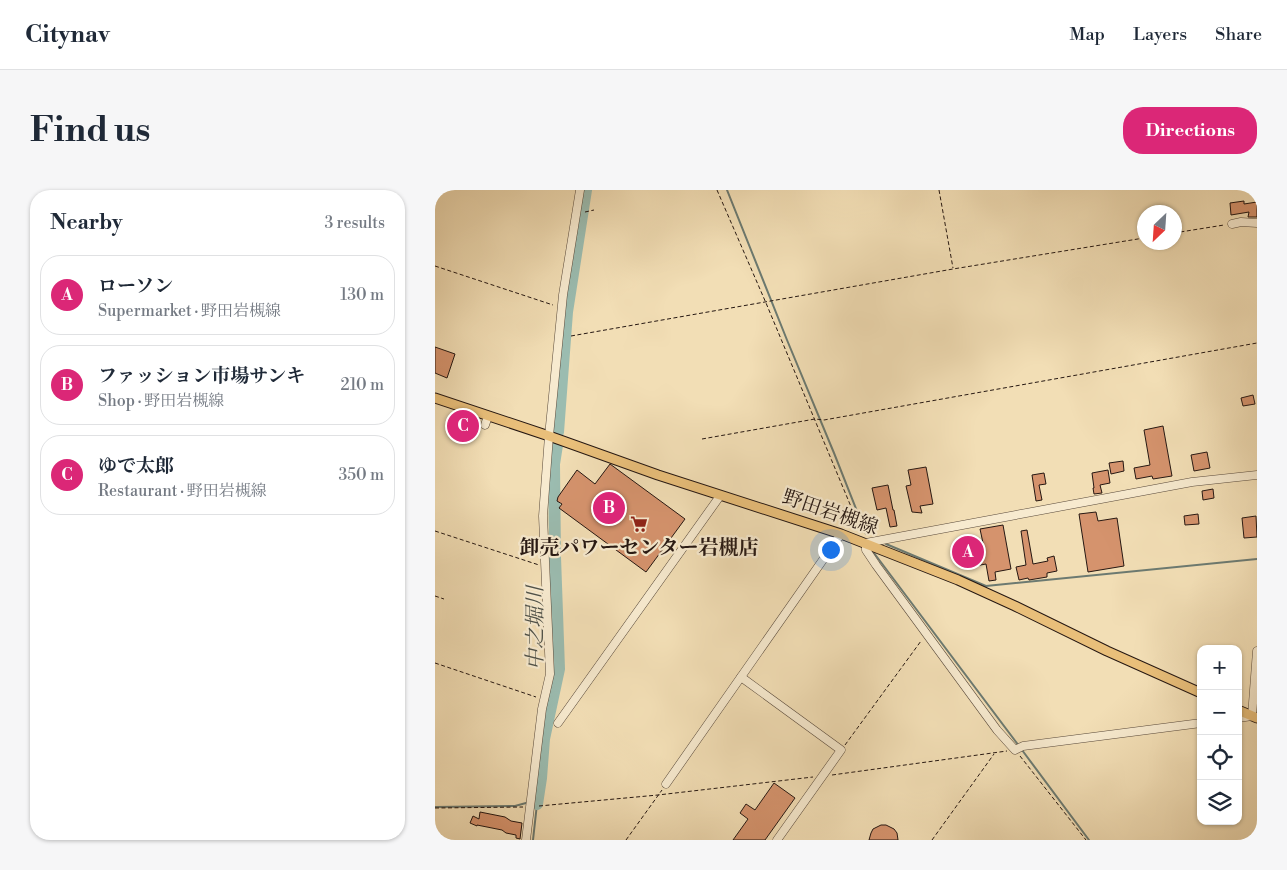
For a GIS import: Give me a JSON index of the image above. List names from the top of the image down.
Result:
{
  "streets": {
    "main road": ["野田岩槻線"]
  },
  "water": ["中之堀川"],
  "places": {
    "supermarket": ["卸売パワーセンター岩槻店"]
  },
  "north": "bottom left",
  "page": {
    "header": "Citynav",
    "nav": ["Map", "Layers", "Share"],
    "buttons": "Directions",
    "title": "Find us",
    "heading": ["Nearby", "3 results"],
    "list": [
      {
        "mark": "A",
        "name": "ローソン",
        "note": "Supermarket · 野田岩槻線",
        "value": "130 m"
      },
      {
        "mark": "B",
        "name": "ファッション市場サンキ",
        "note": "Shop · 野田岩槻線",
        "value": "210 m"
      },
      {
        "mark": "C",
        "name": "ゆで太郎",
        "note": "Restaurant · 野田岩槻線",
        "value": "350 m"
      }
    ],
    "pins": ["C", "B", "A"],
    "map_buttons": ["+", "−"]
  }
}
